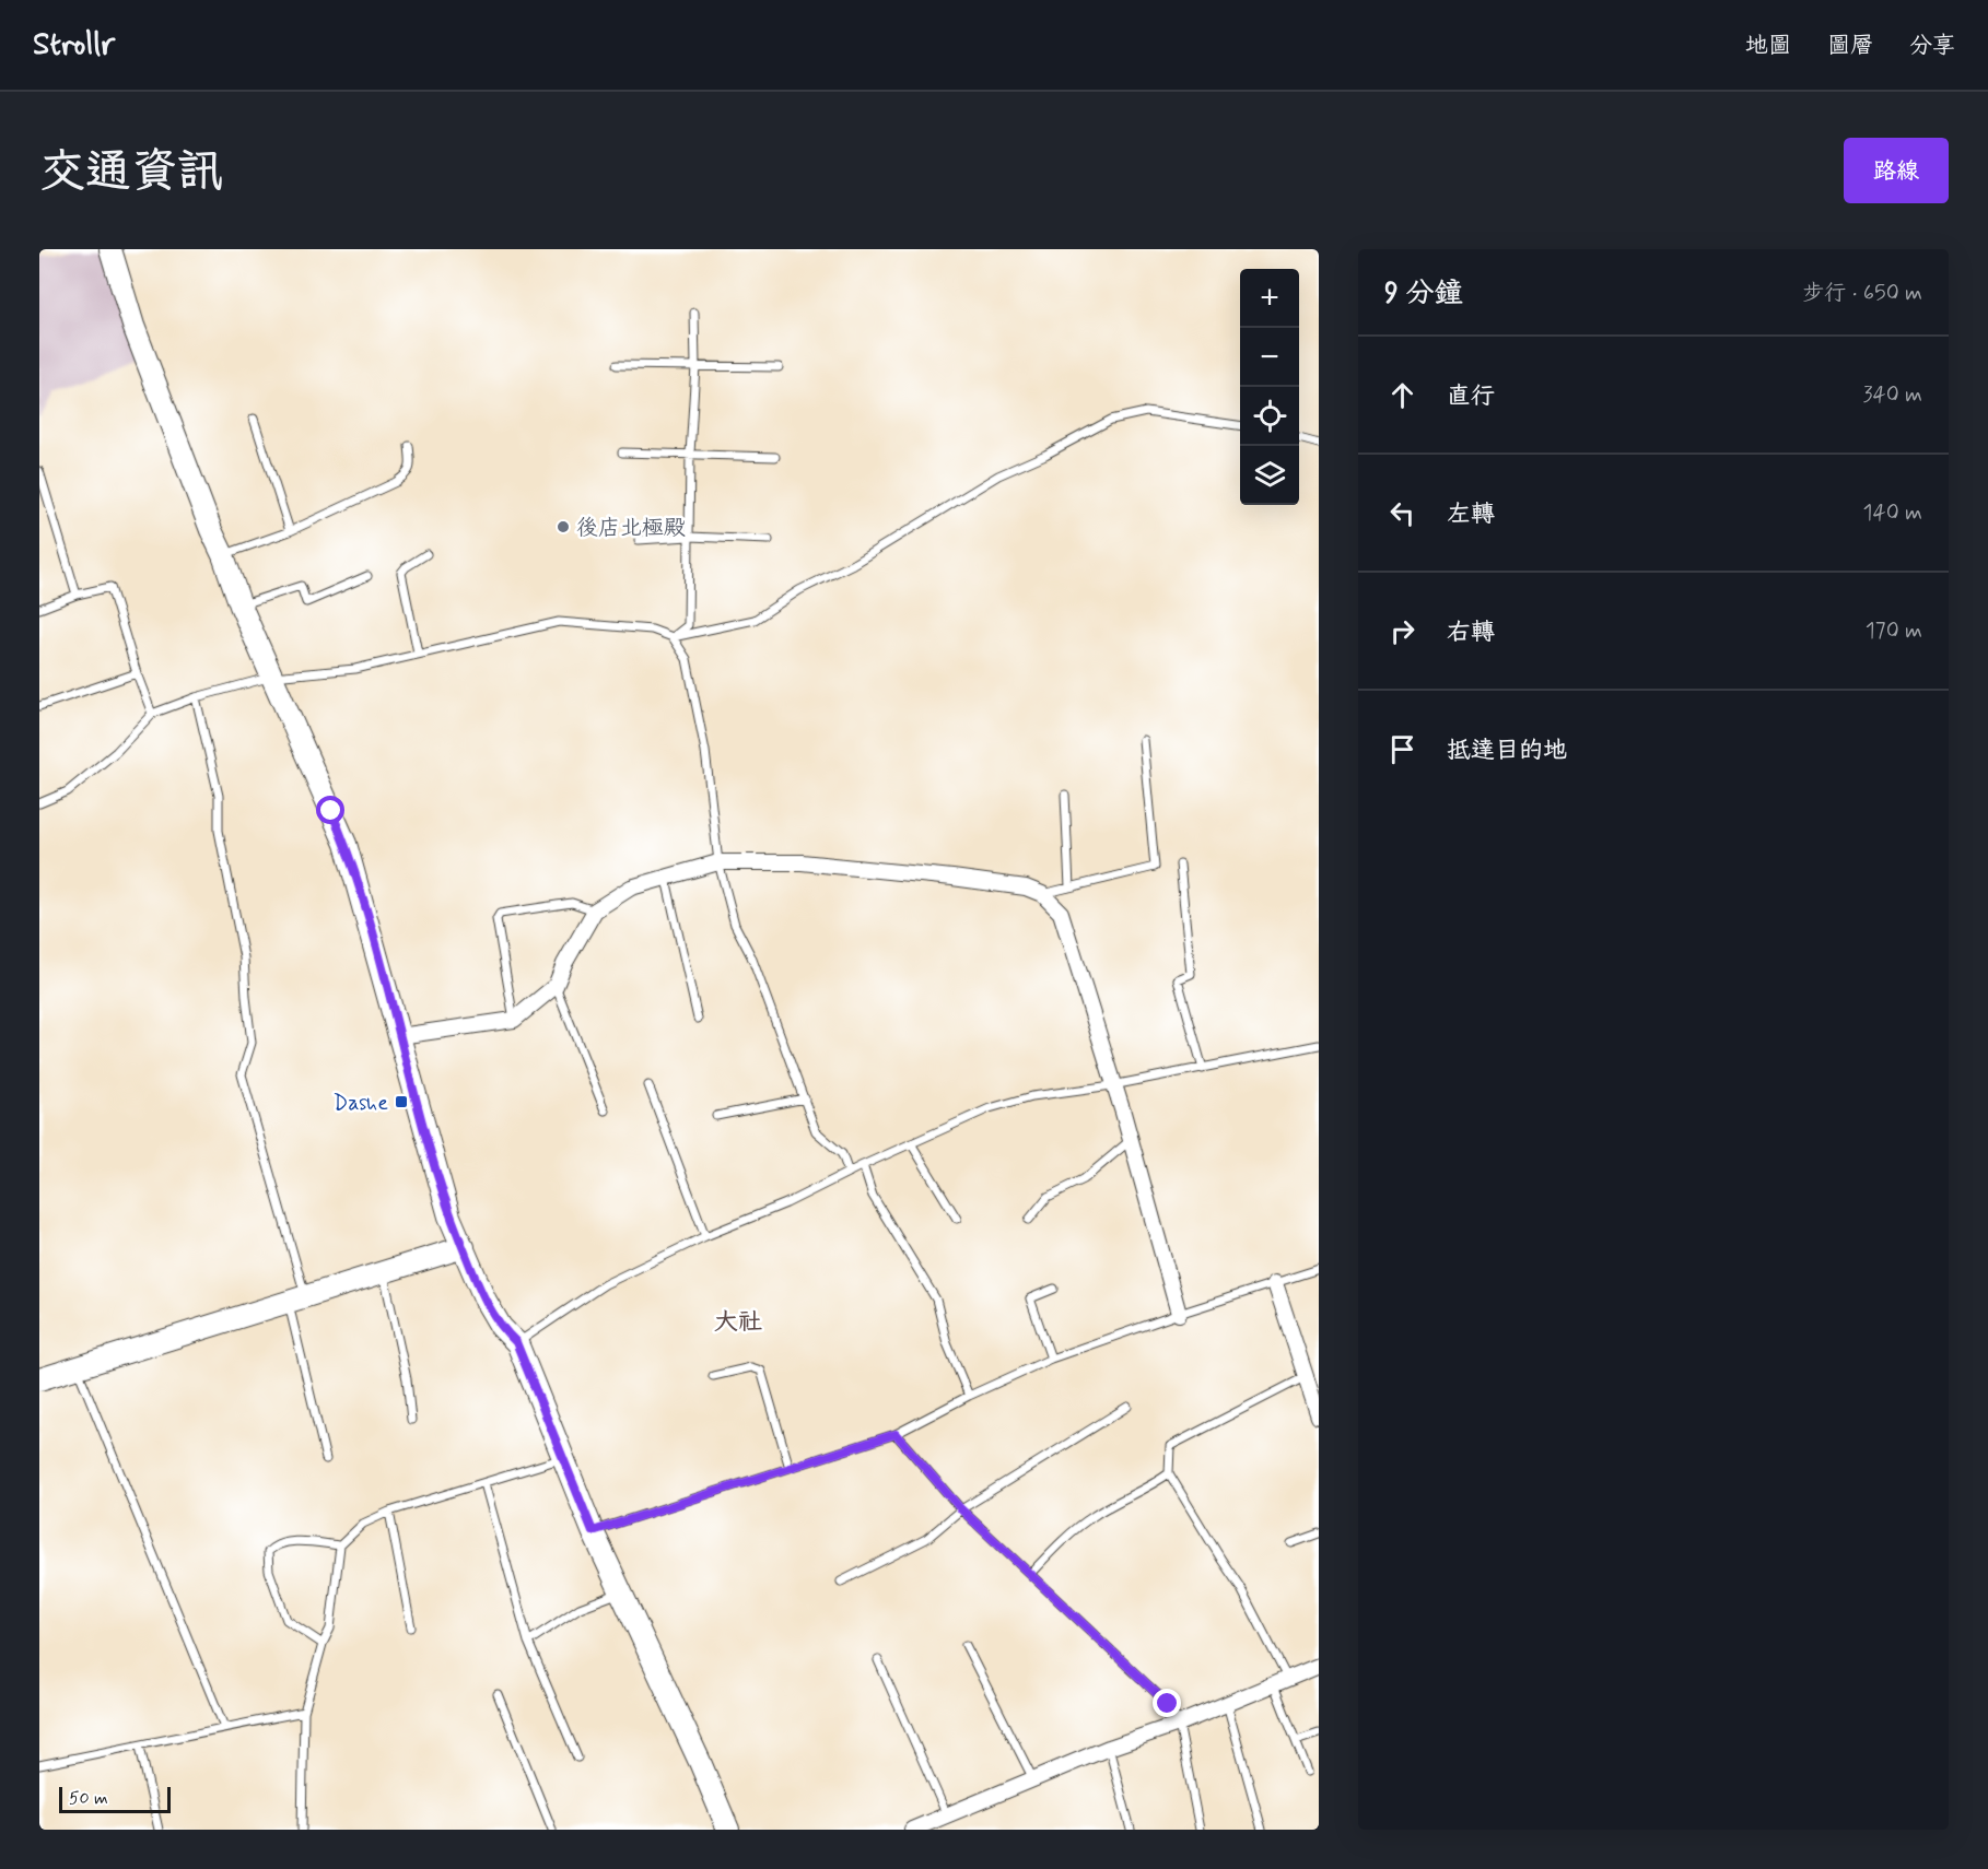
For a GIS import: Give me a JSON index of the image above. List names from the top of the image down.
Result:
{
  "districts": ["大社"],
  "places": {
    "other": ["後店北極殿"],
    "transit": ["Dashe"]
  },
  "scale_bar": "50 m",
  "page": {
    "header": "Strollr",
    "nav": ["地圖", "圖層", "分享"],
    "buttons": "路線",
    "title": "交通資訊",
    "heading": ["9 分鐘", "步行 · 650 m"],
    "map_buttons": ["+", "−"],
    "list": [
      ["直行", "340 m"],
      ["左轉", "140 m"],
      ["右轉", "170 m"],
      "抵達目的地"
    ],
    "scale": "50 m"
  }
}
